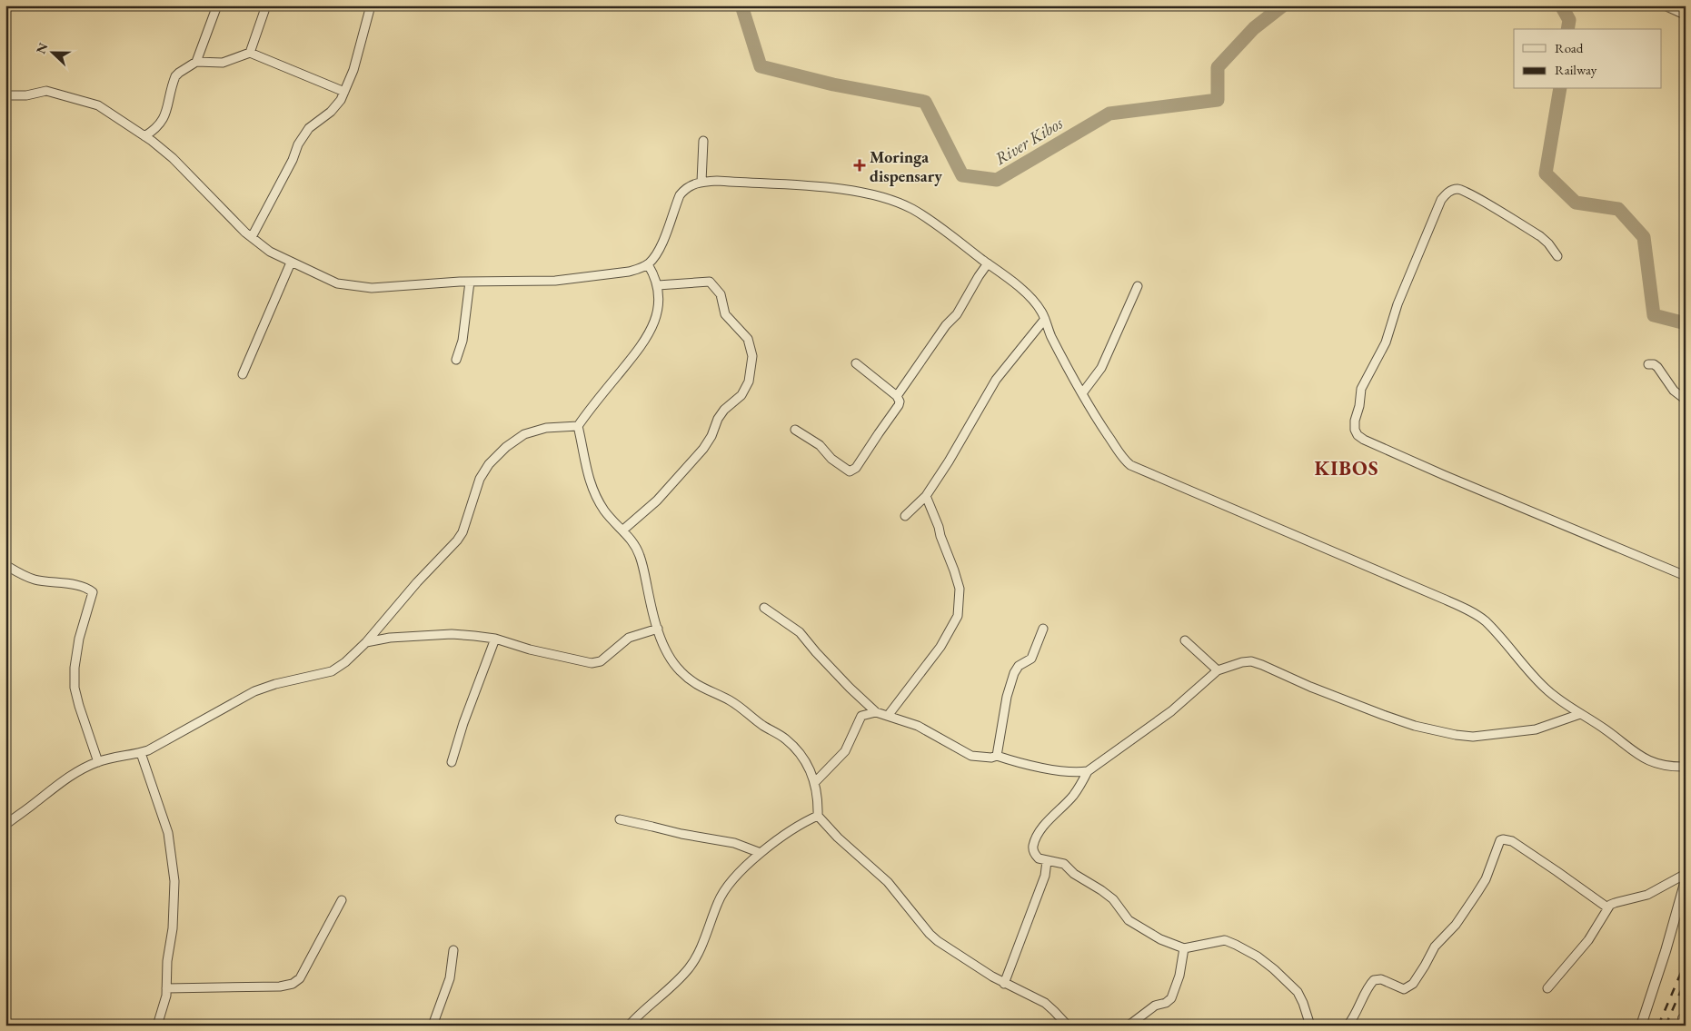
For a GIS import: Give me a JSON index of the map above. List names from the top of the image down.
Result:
{
  "districts": ["KIBOS"],
  "water": ["River Kibos"],
  "places": {
    "health": ["Moringa dispensary"]
  },
  "legend": ["Road", "Railway"],
  "north": "left"
}
